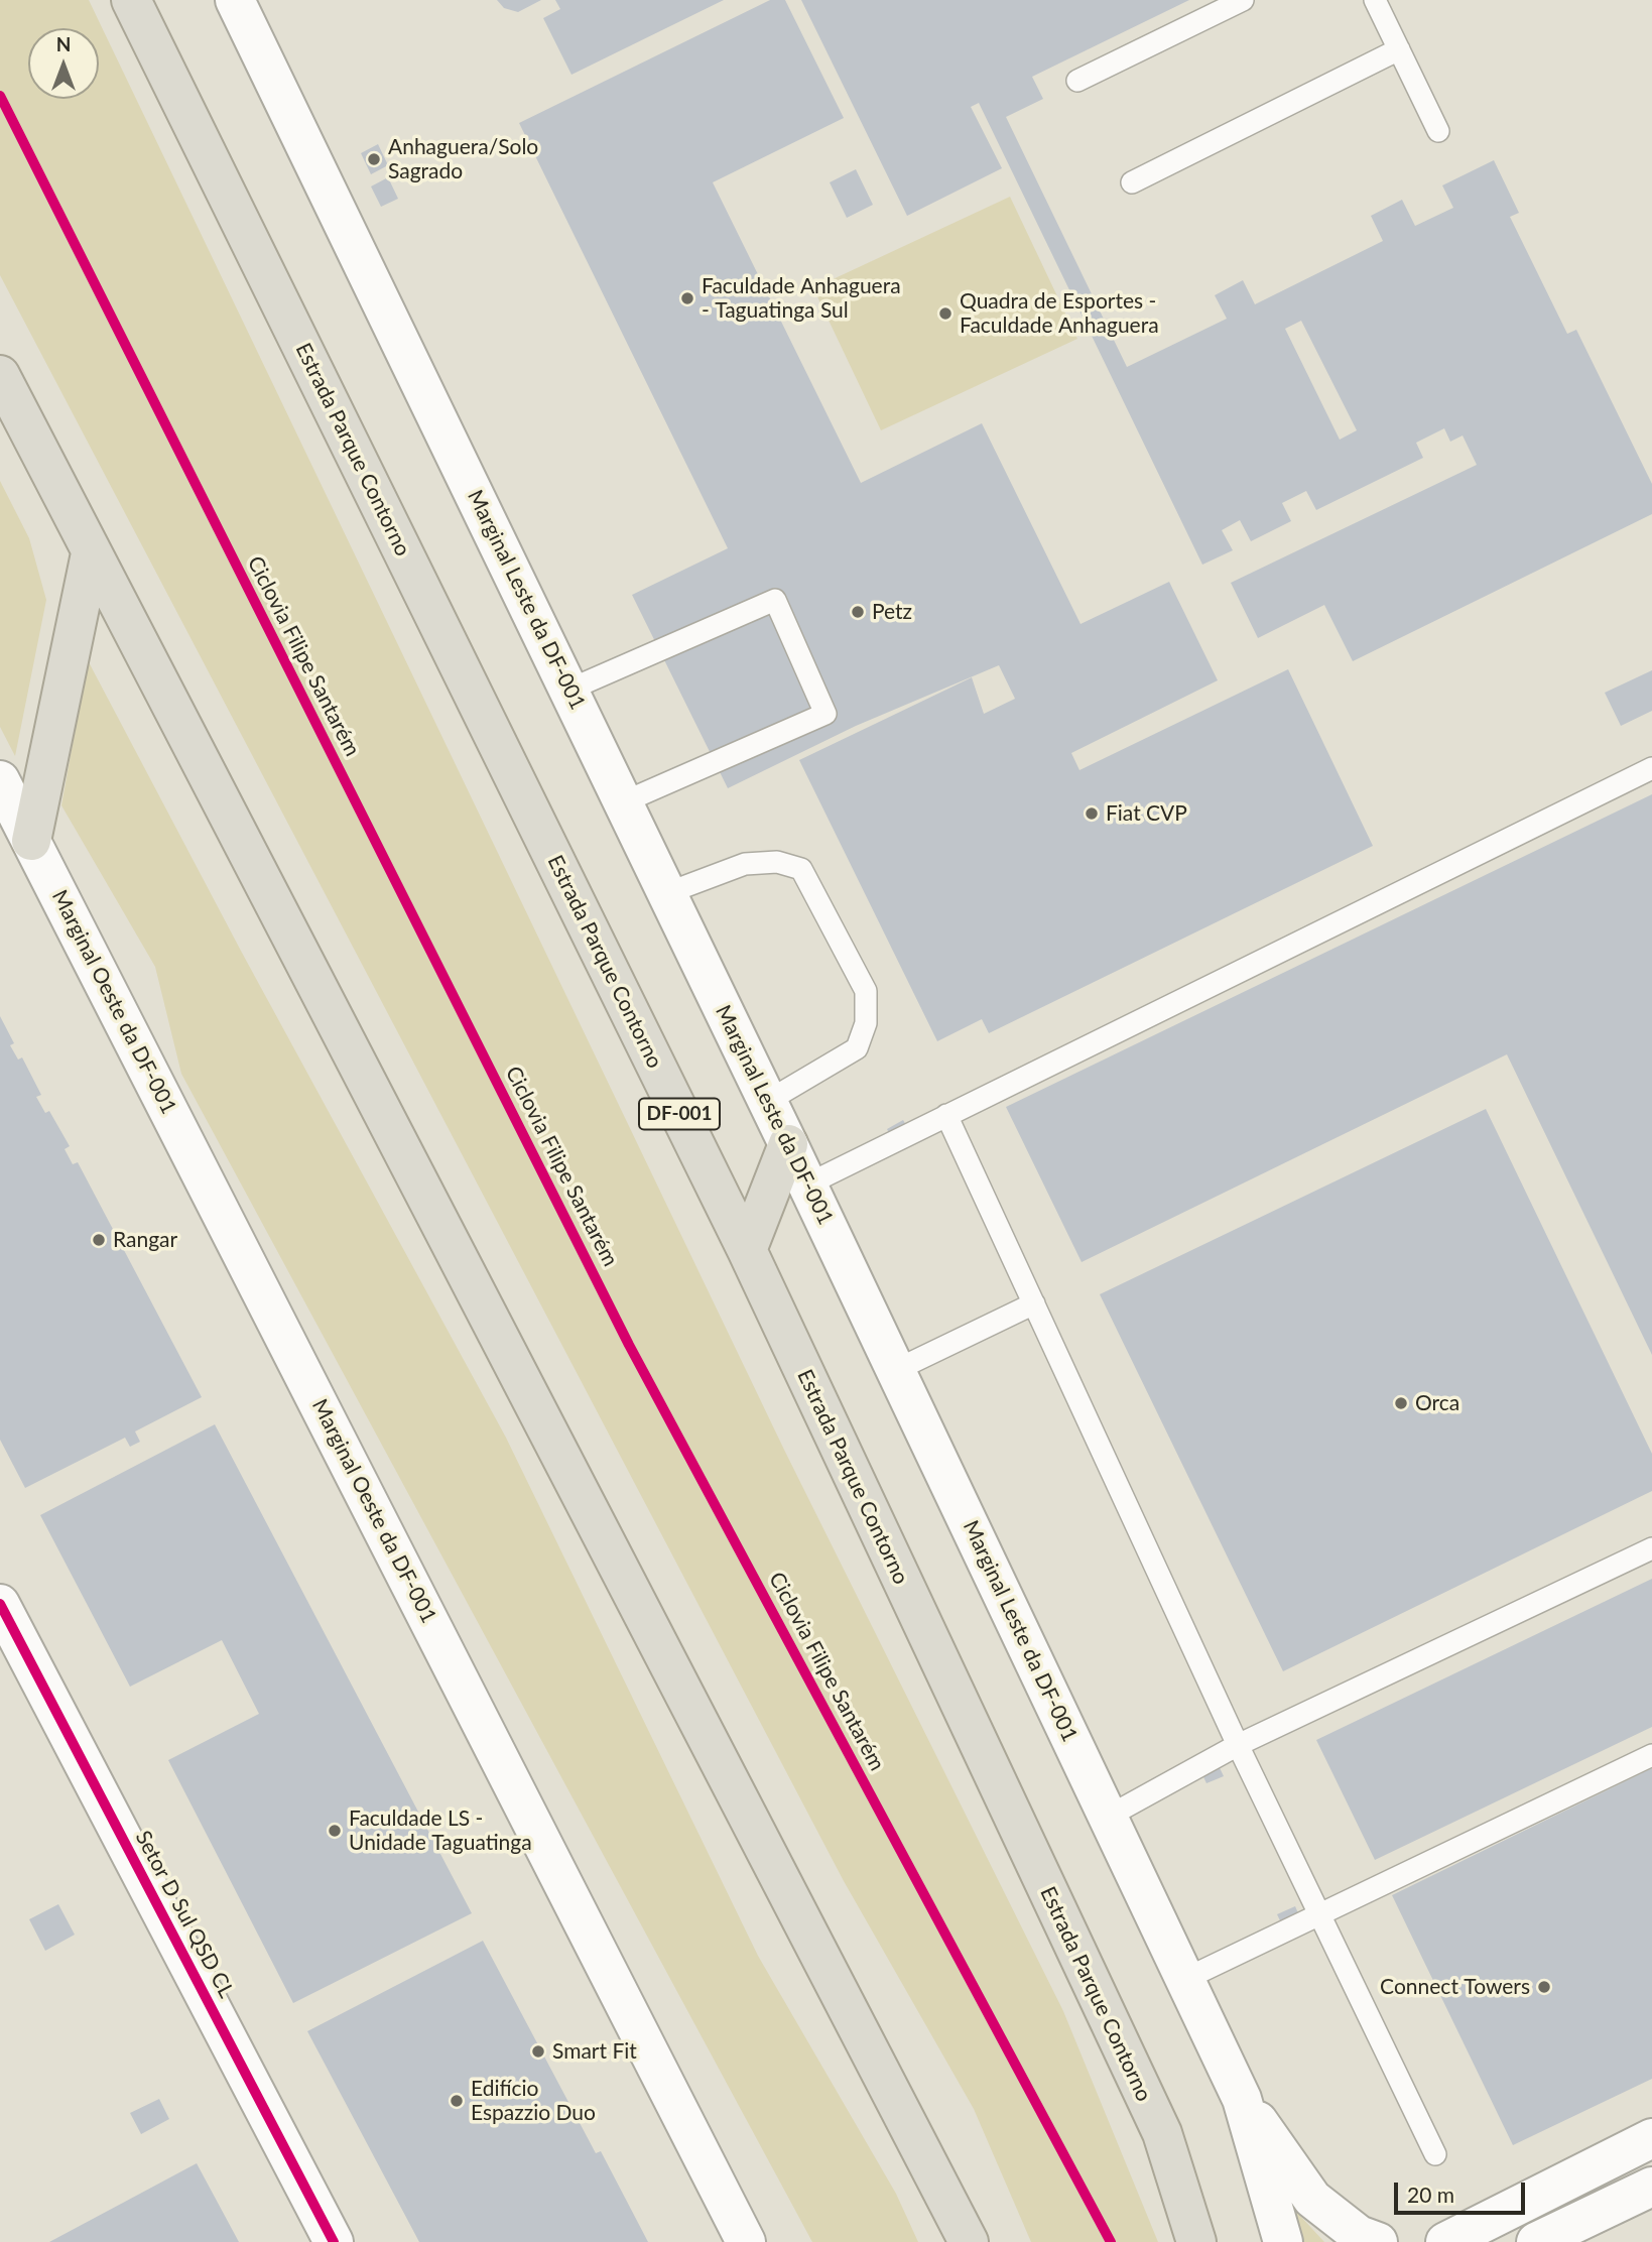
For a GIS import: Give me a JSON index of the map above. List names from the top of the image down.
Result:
{
  "streets": {
    "highway": ["Estrada Parque Contorno", "DF-001"],
    "main road": ["Marginal Leste da DF-001", "Marginal Oeste da DF-001", "Setor D Sul QSD CL"],
    "cycle path": ["Ciclovia Filipe Santarém"]
  },
  "places": [
    "Anhaguera/Solo Sagrado",
    "Faculdade Anhaguera - Taguatinga Sul",
    "Quadra de Esportes - Faculdade Anhaguera",
    "Petz",
    "Fiat CVP",
    "Rangar",
    "Orca",
    "Faculdade LS - Unidade Taguatinga",
    "Connect Towers",
    "Smart Fit",
    "Edifício Espazzio Duo"
  ],
  "scale_bar": "20 m",
  "north": "top"
}
